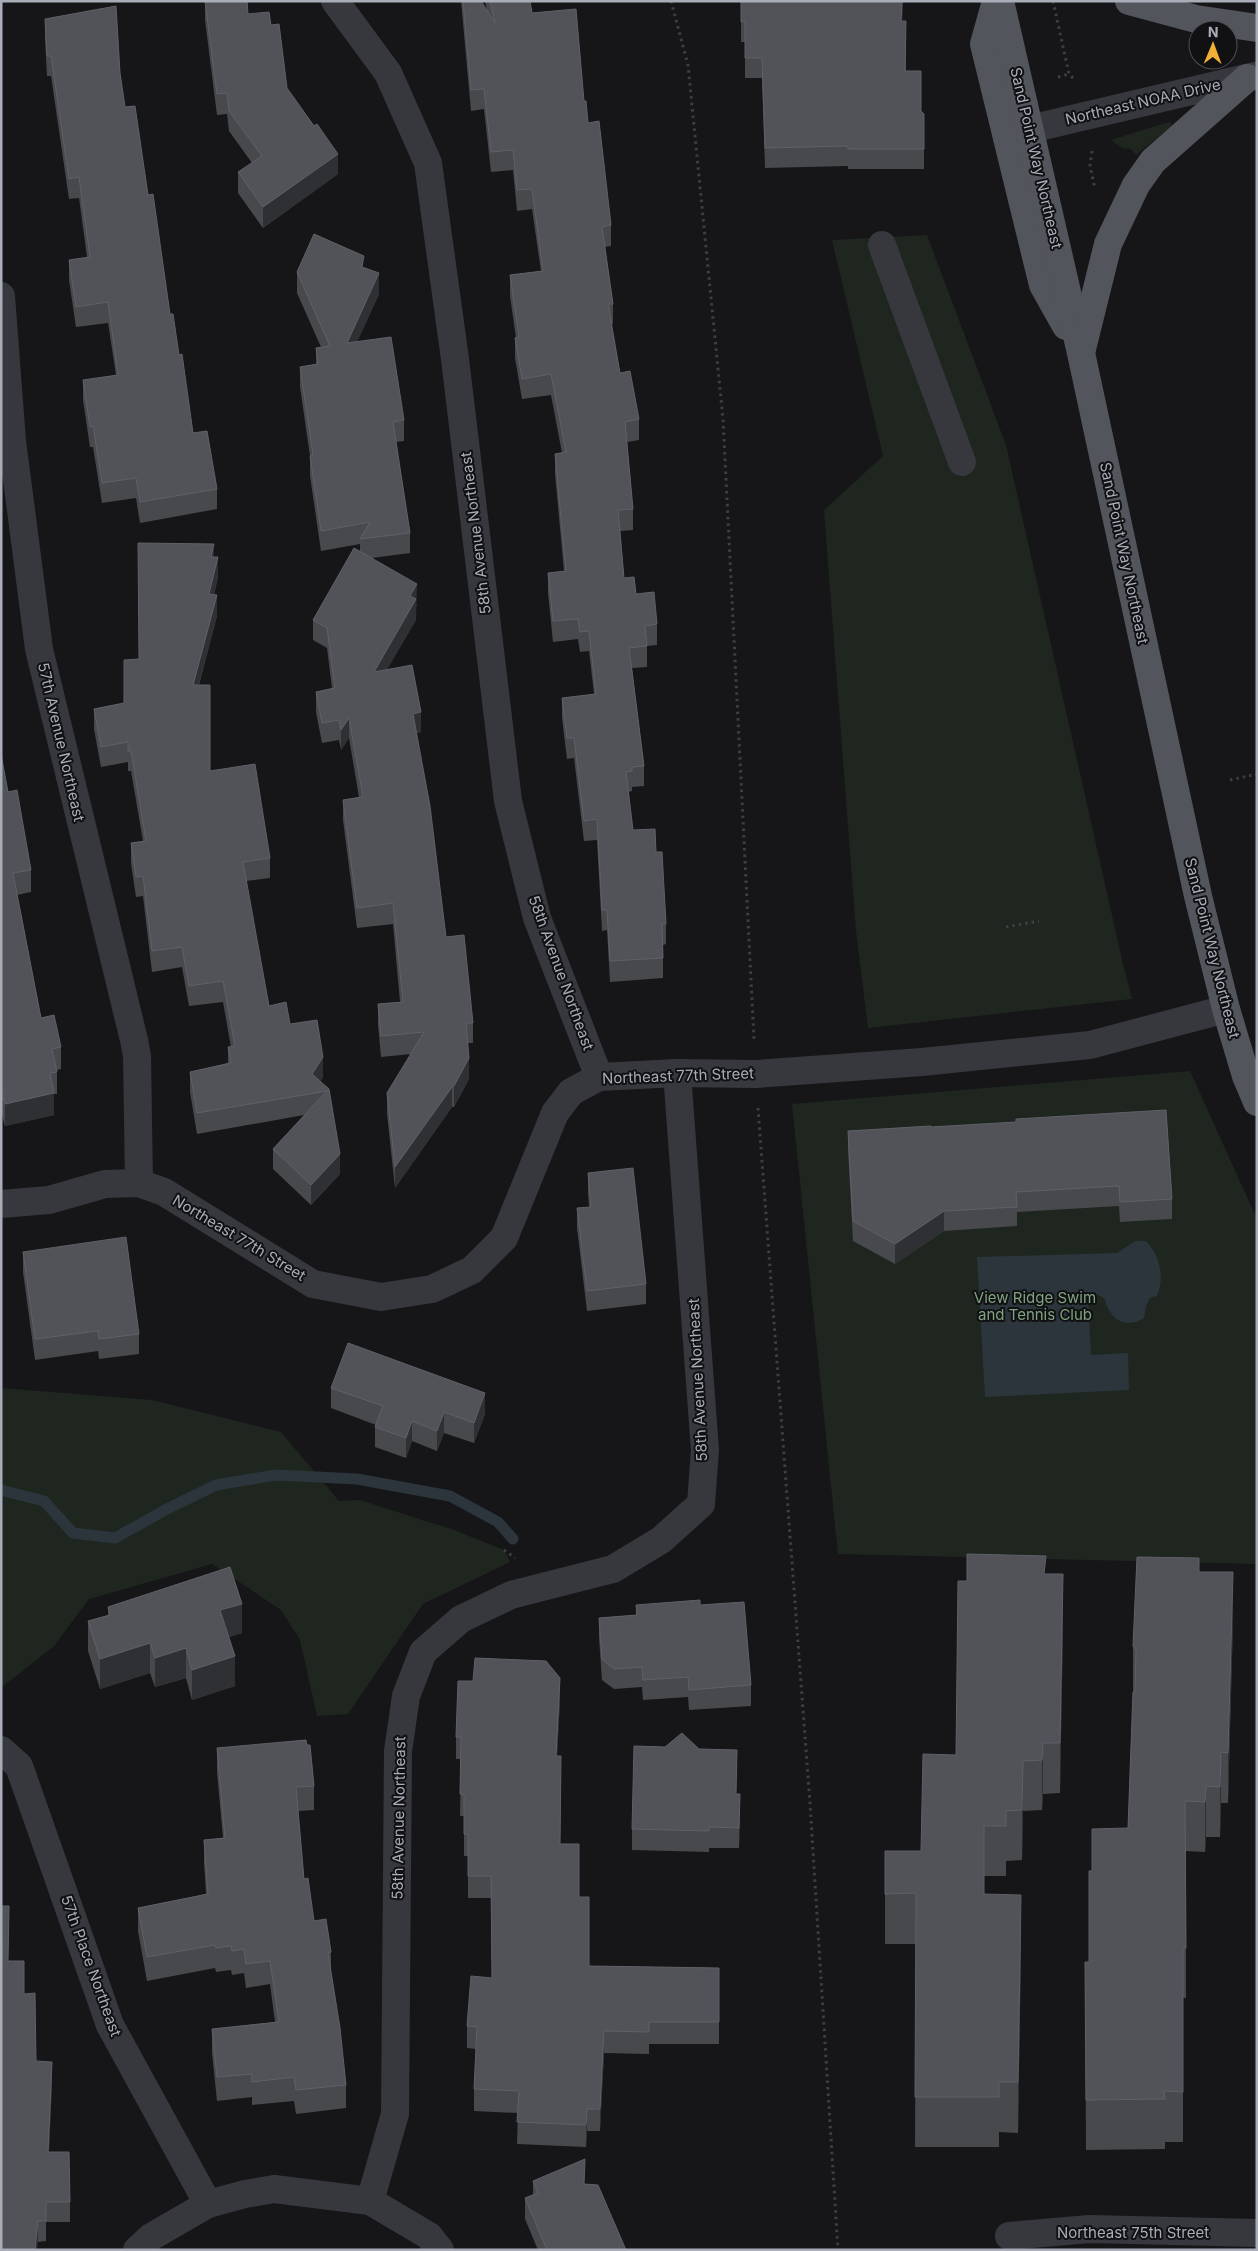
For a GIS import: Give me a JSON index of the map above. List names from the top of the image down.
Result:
{
  "streets": {
    "main road": ["Sand Point Way Northeast"],
    "street": [
      "Northeast NOAA Drive",
      "58th Avenue Northeast",
      "57th Avenue Northeast",
      "Northeast 77th Street",
      "57th Place Northeast",
      "Northeast 75th Street"
    ]
  },
  "crossings": [
    ["Northeast NOAA Drive", "Sand Point Way Northeast"],
    ["Sand Point Way Northeast", "Northeast 77th Street"],
    ["58th Avenue Northeast", "Northeast 77th Street"],
    ["57th Avenue Northeast", "Northeast 77th Street"]
  ],
  "parks": ["View Ridge Swim and Tennis Club"],
  "north": "top"
}
